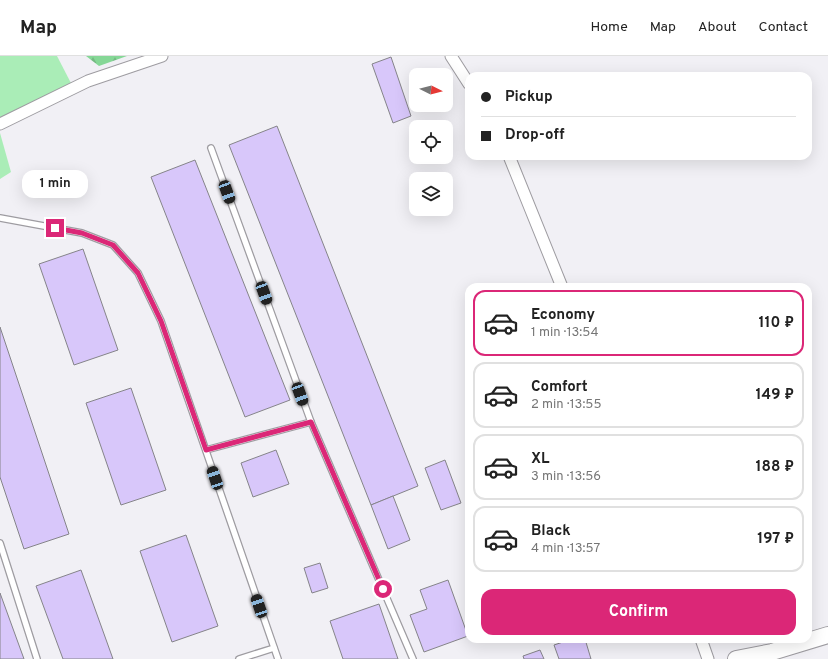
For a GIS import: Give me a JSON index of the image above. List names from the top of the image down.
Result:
{
  "north": "right",
  "page": {
    "header": "Map",
    "nav": [
      "Home",
      "Map",
      "About",
      "Contact"
    ],
    "banner": ["Pickup", "Drop-off"],
    "bubble": "1 min",
    "list": [
      {
        "name": "Economy",
        "note": "1 min · 13:54",
        "value": "110 ₽"
      },
      {
        "name": "Comfort",
        "note": "2 min · 13:55",
        "value": "149 ₽"
      },
      {
        "name": "XL",
        "note": "3 min · 13:56",
        "value": "188 ₽"
      },
      {
        "name": "Black",
        "note": "4 min · 13:57",
        "value": "197 ₽"
      }
    ],
    "buttons": "Confirm"
  }
}
